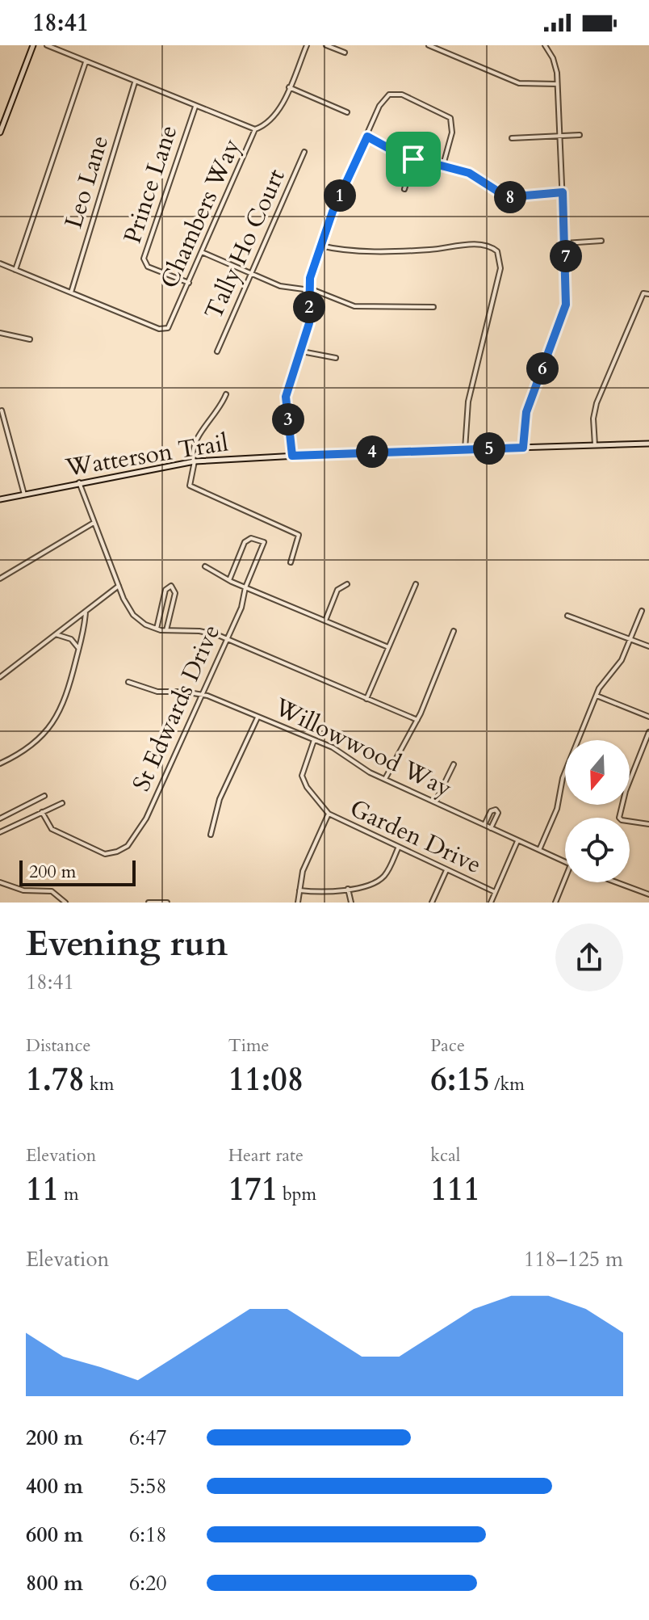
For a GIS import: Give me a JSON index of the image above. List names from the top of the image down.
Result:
{
  "streets": {
    "main road": ["Watterson Trail"],
    "street": [
      "Leo Lane",
      "Prince Lane",
      "Chambers Way",
      "Tally Ho Court",
      "St Edwards Drive",
      "Willowwood Way",
      "Garden Drive"
    ]
  },
  "crossings": [
    ["Leo Lane", "Chambers Way"],
    ["Prince Lane", "Chambers Way"],
    ["St Edwards Drive", "Willowwood Way"],
    ["Willowwood Way", "Garden Drive"]
  ],
  "scale_bar": "200 m",
  "north": "bottom",
  "page": {
    "status": "18:41",
    "pins": [
      "1",
      "8",
      "7",
      "2",
      "6",
      "3",
      "5",
      "4"
    ],
    "scale": "200 m",
    "heading": ["Evening run", "18:41"],
    "stats": [
      ["Distance", "1.78 km"],
      ["Time", "11:08"],
      ["Pace", "6:15 /km"],
      ["Elevation", "11 m"],
      ["Heart rate", "171 bpm"],
      ["kcal", "111"]
    ],
    "chart": ["Elevation", "118–125 m"],
    "list": [
      {
        "name": "200 m",
        "note": "6:47"
      },
      {
        "name": "400 m",
        "note": "5:58"
      },
      {
        "name": "600 m",
        "note": "6:18"
      },
      {
        "name": "800 m",
        "note": "6:20"
      }
    ]
  }
}
